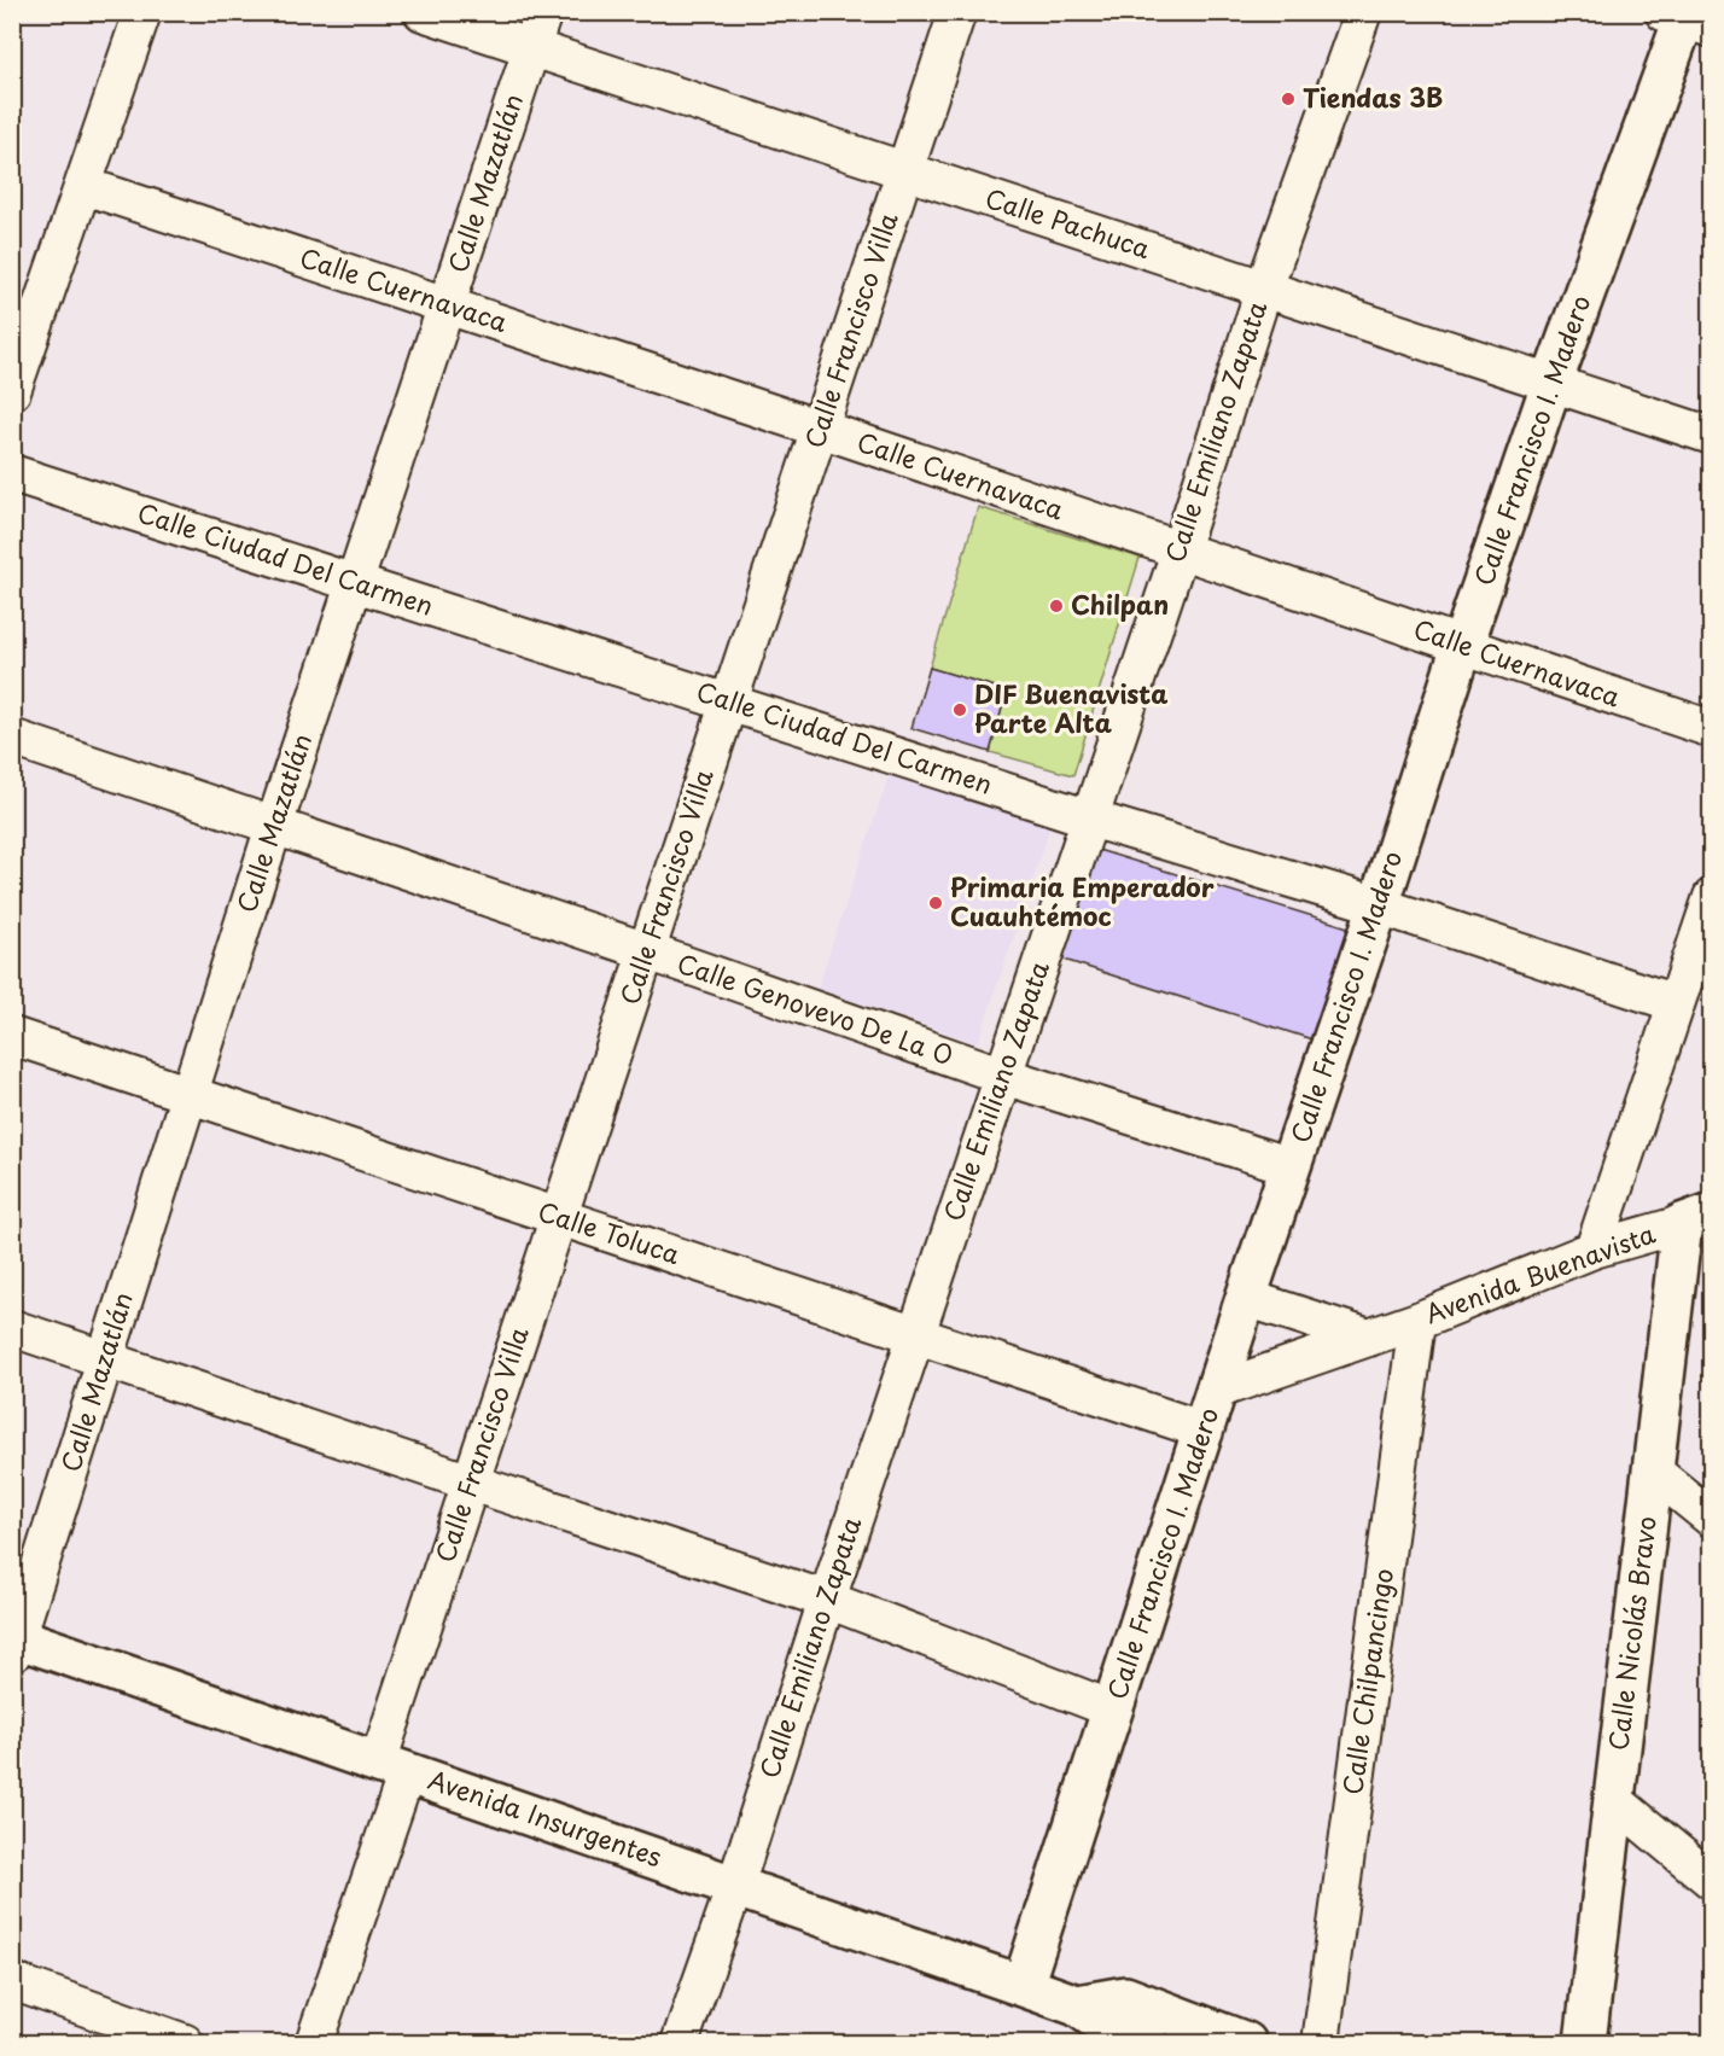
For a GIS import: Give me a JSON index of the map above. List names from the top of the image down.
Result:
{
  "streets": {
    "main road": ["Calle Francisco I. Madero", "Calle Nicolás Bravo", "Avenida Insurgentes"],
    "street": [
      "Calle Mazatlán",
      "Calle Pachuca",
      "Calle Cuernavaca",
      "Calle Francisco Villa",
      "Calle Emiliano Zapata",
      "Calle Ciudad Del Carmen",
      "Calle Genovevo De La O",
      "Calle Toluca",
      "Avenida Buenavista",
      "Calle Chilpancingo"
    ]
  },
  "crossings": [
    ["Calle Mazatlán", "Calle Pachuca"],
    ["Calle Mazatlán", "Calle Cuernavaca"],
    ["Calle Mazatlán", "Calle Ciudad Del Carmen"],
    ["Calle Mazatlán", "Calle Genovevo De La O"],
    ["Calle Mazatlán", "Calle Toluca"],
    ["Calle Mazatlán", "Avenida Insurgentes"],
    ["Calle Pachuca", "Calle Francisco Villa"],
    ["Calle Pachuca", "Calle Emiliano Zapata"],
    ["Calle Pachuca", "Calle Francisco I. Madero"],
    ["Calle Cuernavaca", "Calle Francisco Villa"],
    ["Calle Cuernavaca", "Calle Emiliano Zapata"],
    ["Calle Cuernavaca", "Calle Francisco I. Madero"],
    ["Calle Francisco Villa", "Calle Ciudad Del Carmen"],
    ["Calle Francisco Villa", "Calle Genovevo De La O"],
    ["Calle Francisco Villa", "Calle Toluca"],
    ["Calle Francisco Villa", "Avenida Insurgentes"],
    ["Calle Emiliano Zapata", "Calle Ciudad Del Carmen"],
    ["Calle Emiliano Zapata", "Calle Genovevo De La O"],
    ["Calle Emiliano Zapata", "Calle Toluca"],
    ["Calle Emiliano Zapata", "Avenida Insurgentes"],
    ["Calle Francisco I. Madero", "Calle Ciudad Del Carmen"],
    ["Calle Francisco I. Madero", "Calle Genovevo De La O"],
    ["Calle Francisco I. Madero", "Calle Toluca"],
    ["Calle Francisco I. Madero", "Avenida Buenavista"],
    ["Calle Francisco I. Madero", "Avenida Insurgentes"],
    ["Avenida Buenavista", "Calle Nicolás Bravo"],
    ["Avenida Buenavista", "Calle Chilpancingo"]
  ],
  "places": [
    "Tiendas 3B",
    "Chilpan",
    "DIF Buenavista Parte Alta",
    "Primaria Emperador Cuauhtémoc"
  ]
}
